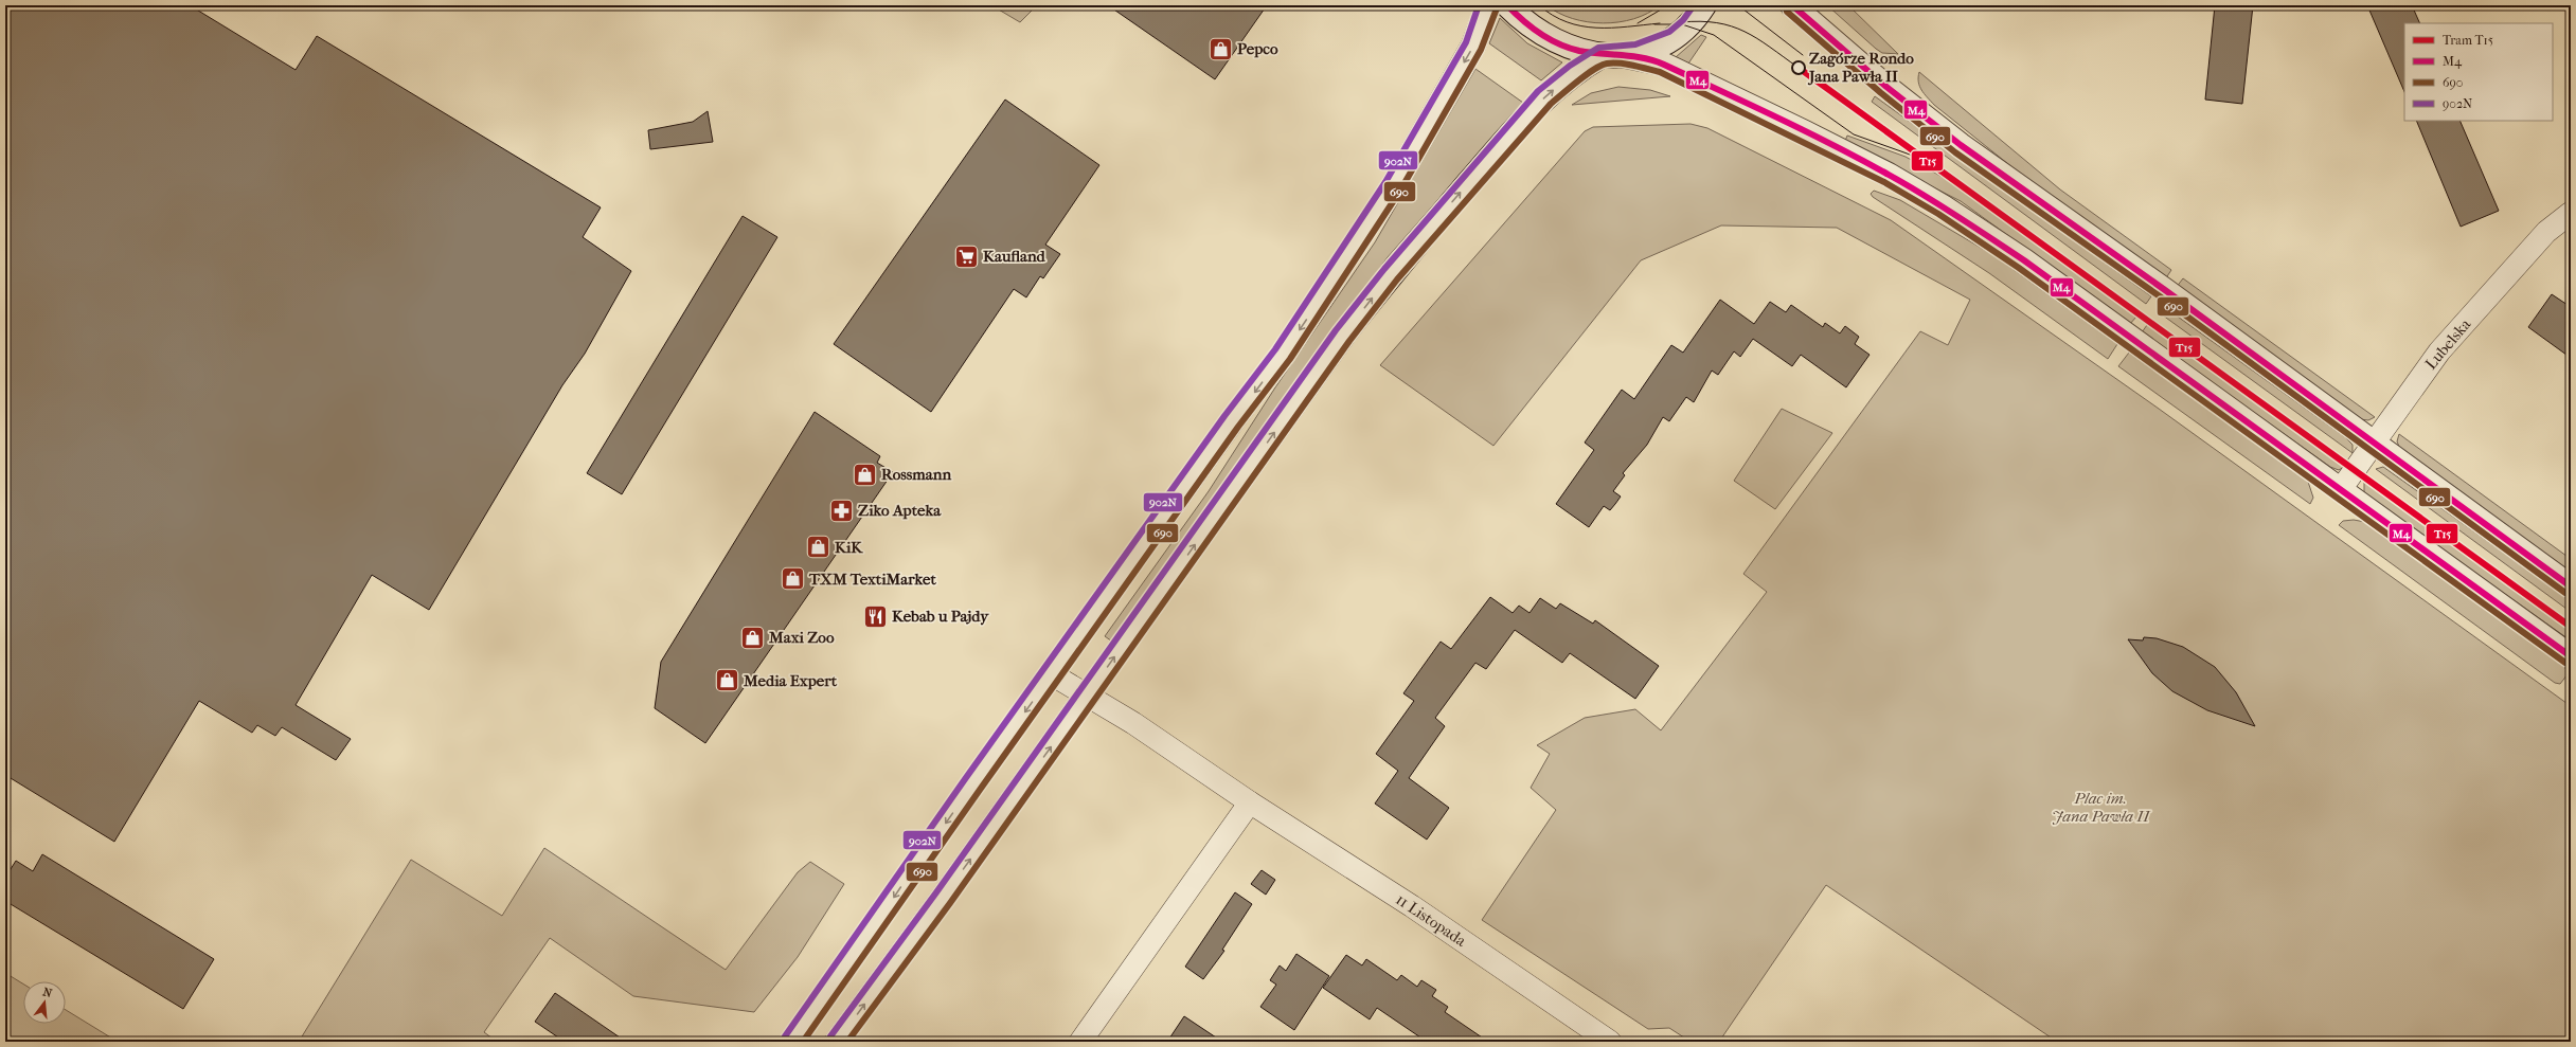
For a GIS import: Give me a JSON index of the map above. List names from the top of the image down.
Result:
{
  "streets": {
    "street": ["Lubelska", "11 Listopada"]
  },
  "parks": ["Plac im. Jana Pawła II"],
  "places": {
    "shop": [
      "Pepco",
      "Rossmann",
      "KiK",
      "TXM TextiMarket",
      "Maxi Zoo",
      "Media Expert"
    ],
    "other": ["Zagórze Rondo Jana Pawła II"],
    "supermarket": ["Kaufland"],
    "pharmacy": ["Ziko Apteka"],
    "restaurant": ["Kebab u Pajdy"]
  },
  "lines": [
    "transit line M4",
    "transit line 902N",
    "transit line 690",
    "tram line T15"
  ],
  "legend": [
    "Tram T15",
    "M4",
    "690",
    "902N"
  ],
  "north": "top"
}
